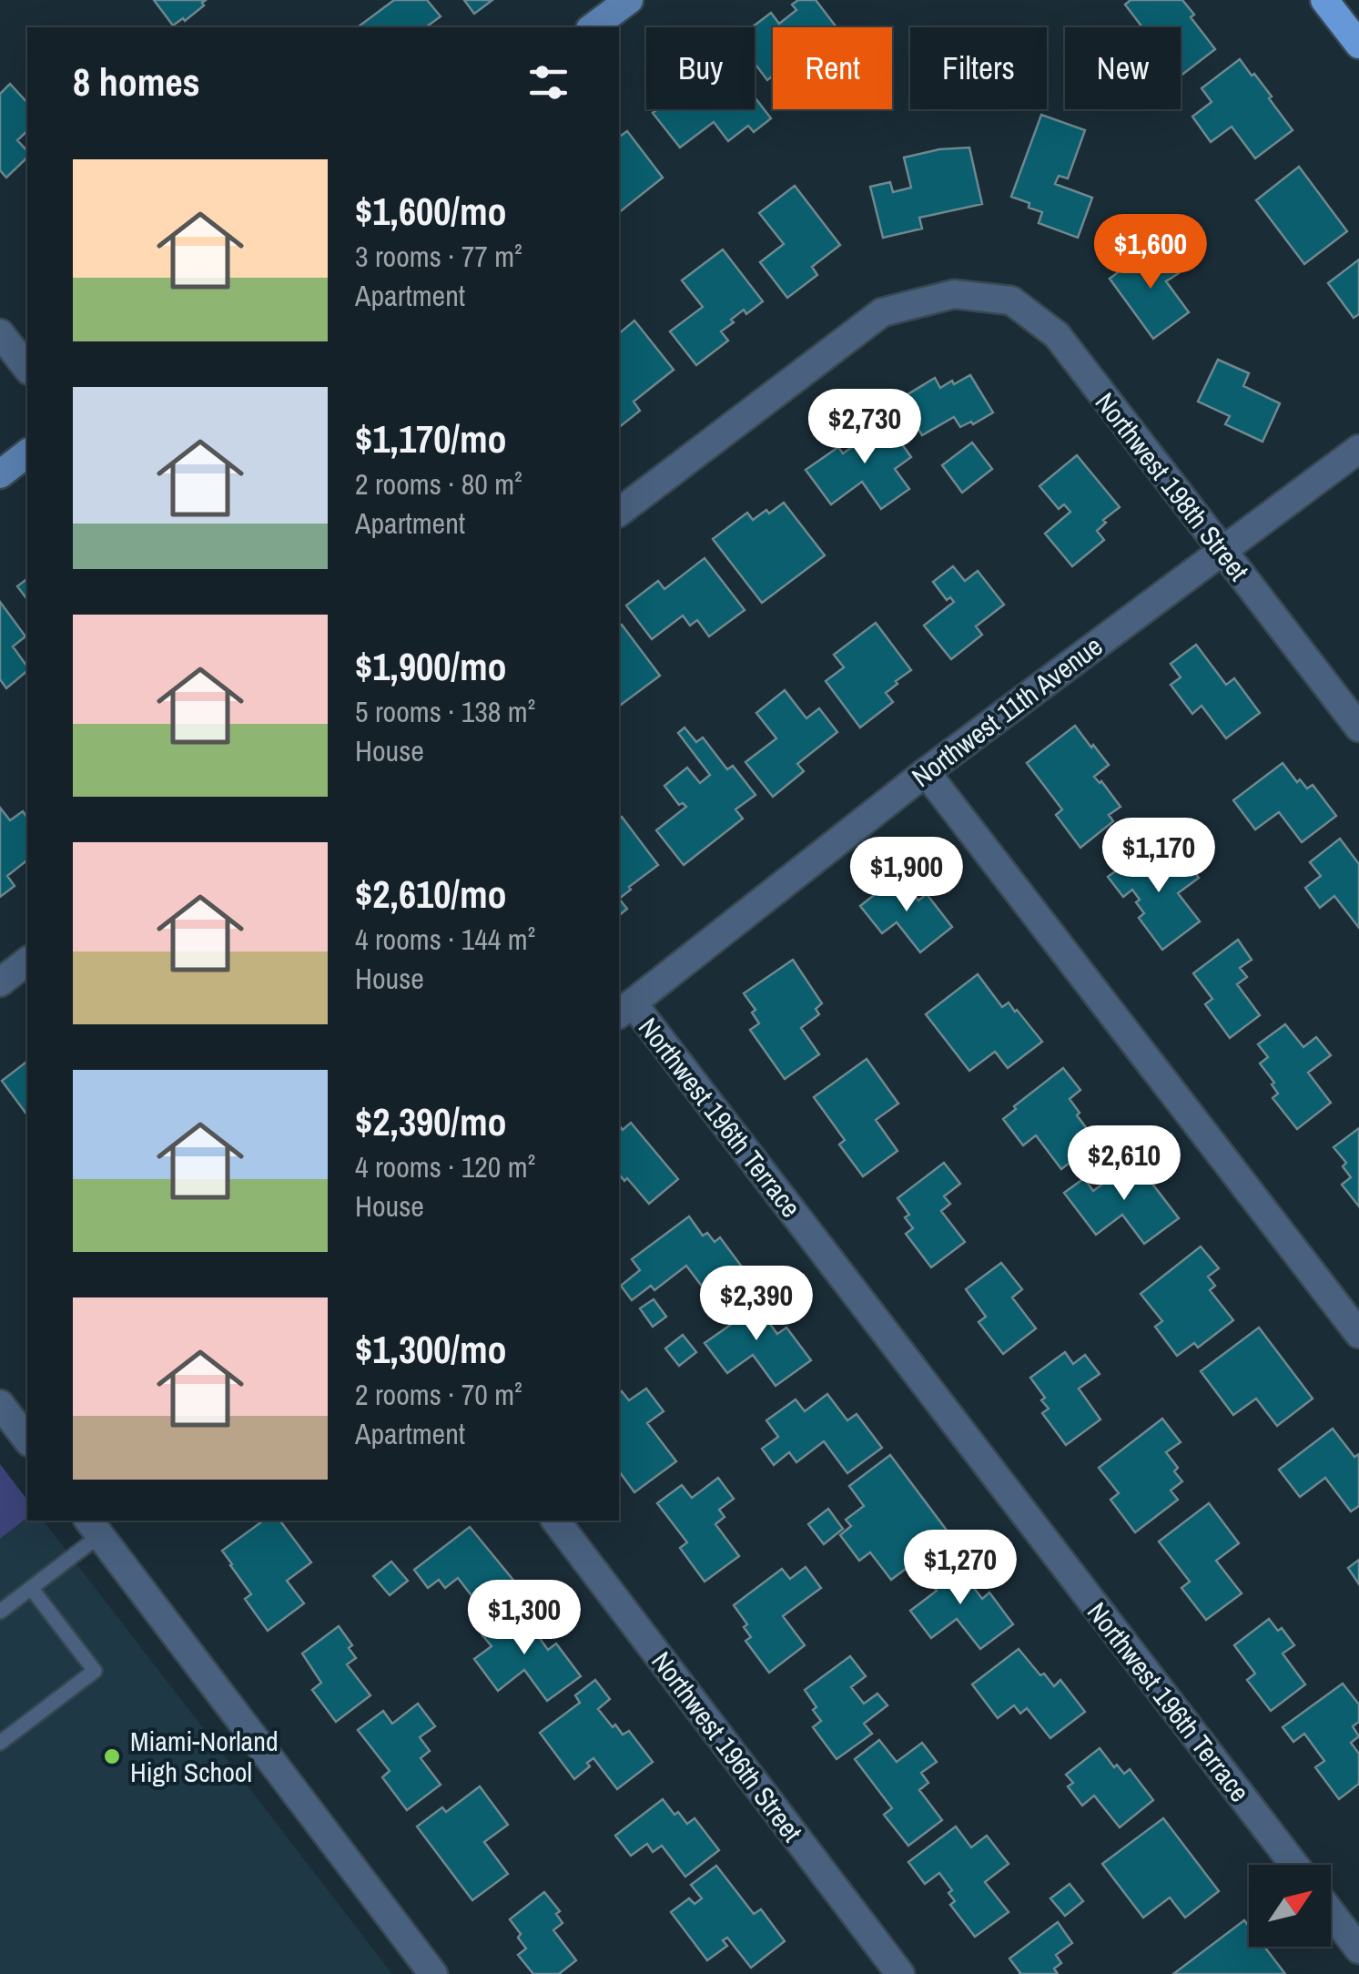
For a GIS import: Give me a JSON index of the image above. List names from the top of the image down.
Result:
{
  "streets": {
    "street": [
      "Northwest 198th Street",
      "Northwest 11th Avenue",
      "Northwest 196th Terrace",
      "Northwest 196th Street"
    ]
  },
  "crossings": [
    ["Northwest 198th Street", "Northwest 11th Avenue"],
    ["Northwest 11th Avenue", "Northwest 196th Terrace"]
  ],
  "places": ["Miami-Norland High School"],
  "north": "top right",
  "page": {
    "chip": [
      "Buy",
      "Rent",
      "Filters",
      "New"
    ],
    "heading": "8 homes",
    "list": [
      {
        "name": "$1,600/mo",
        "note": "3 rooms · 77 m² · Apartment"
      },
      {
        "name": "$1,170/mo",
        "note": "2 rooms · 80 m² · Apartment"
      },
      {
        "name": "$1,900/mo",
        "note": "5 rooms · 138 m² · House"
      },
      {
        "name": "$2,610/mo",
        "note": "4 rooms · 144 m² · House"
      },
      {
        "name": "$2,390/mo",
        "note": "4 rooms · 120 m² · House"
      },
      {
        "name": "$1,300/mo",
        "note": "2 rooms · 70 m² · Apartment"
      }
    ],
    "price": [
      "$1,600",
      "$2,730",
      "$1,170",
      "$1,900",
      "$2,610",
      "$2,390",
      "$1,270",
      "$1,300"
    ]
  }
}
